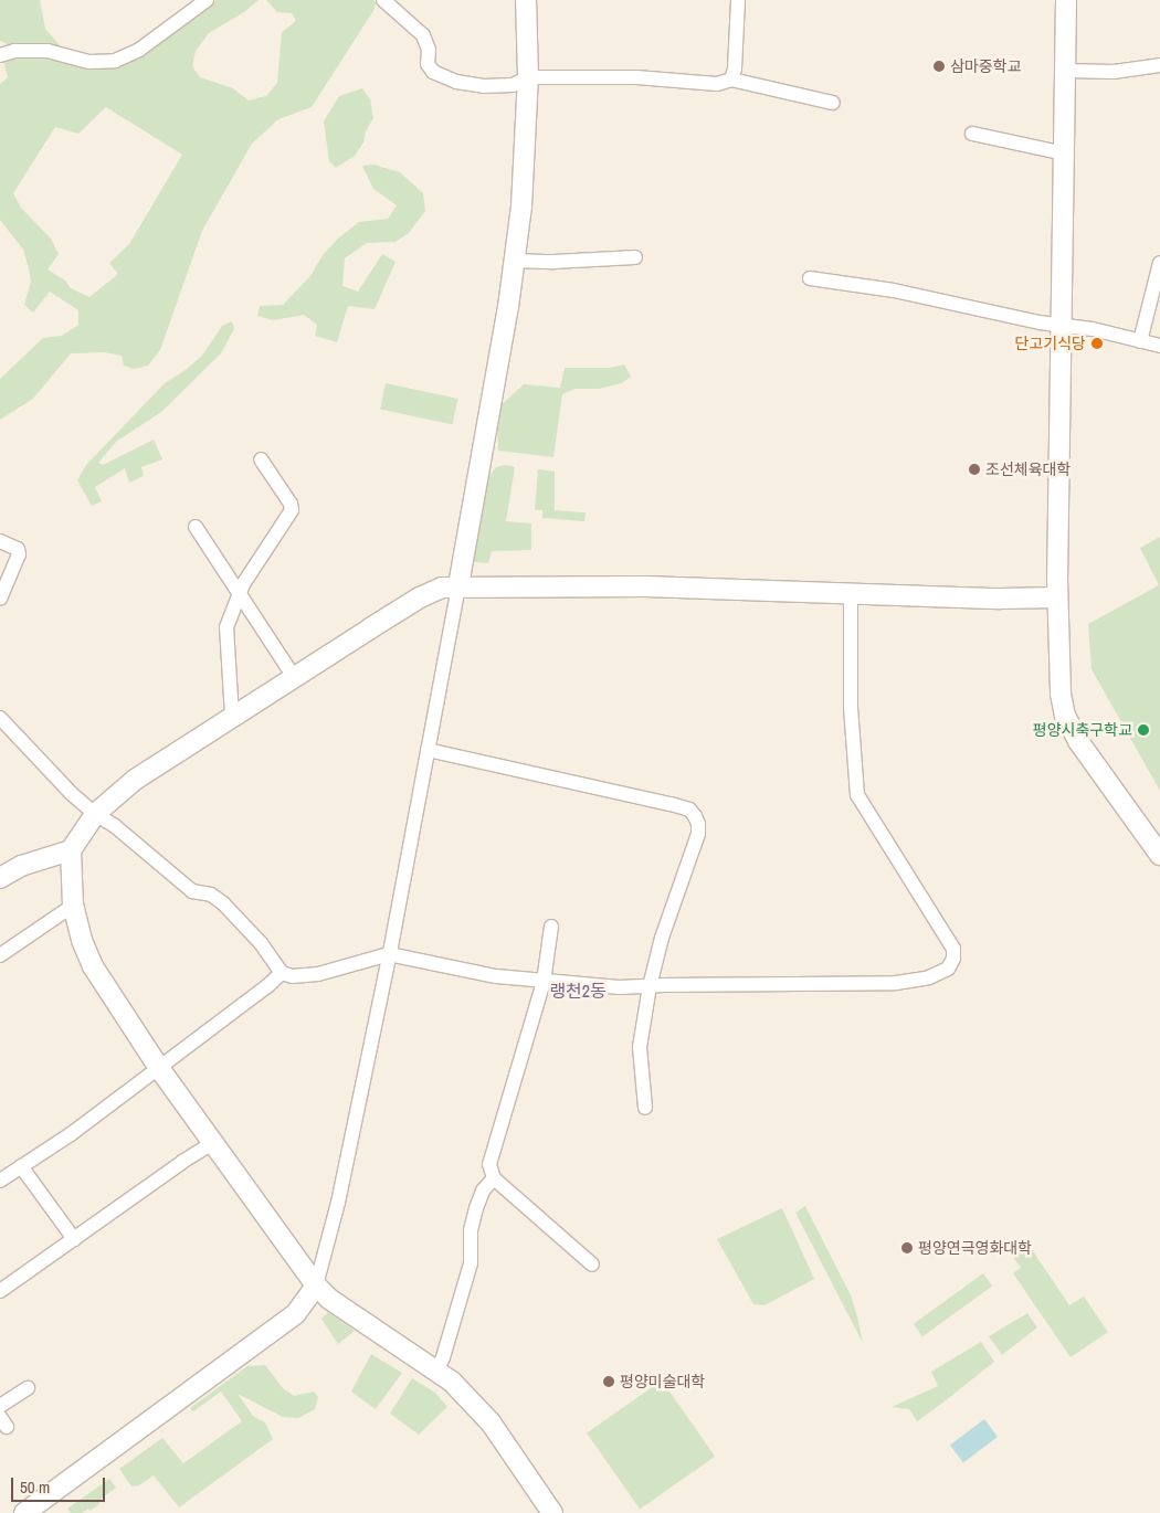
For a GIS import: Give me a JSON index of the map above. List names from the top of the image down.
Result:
{
  "districts": ["랭천2동"],
  "places": [
    "삼마중학교",
    "단고기식당",
    "조선체육대학",
    "평양시축구학교",
    "평양연극영화대학",
    "평양미술대학"
  ],
  "scale_bar": "50 m"
}
